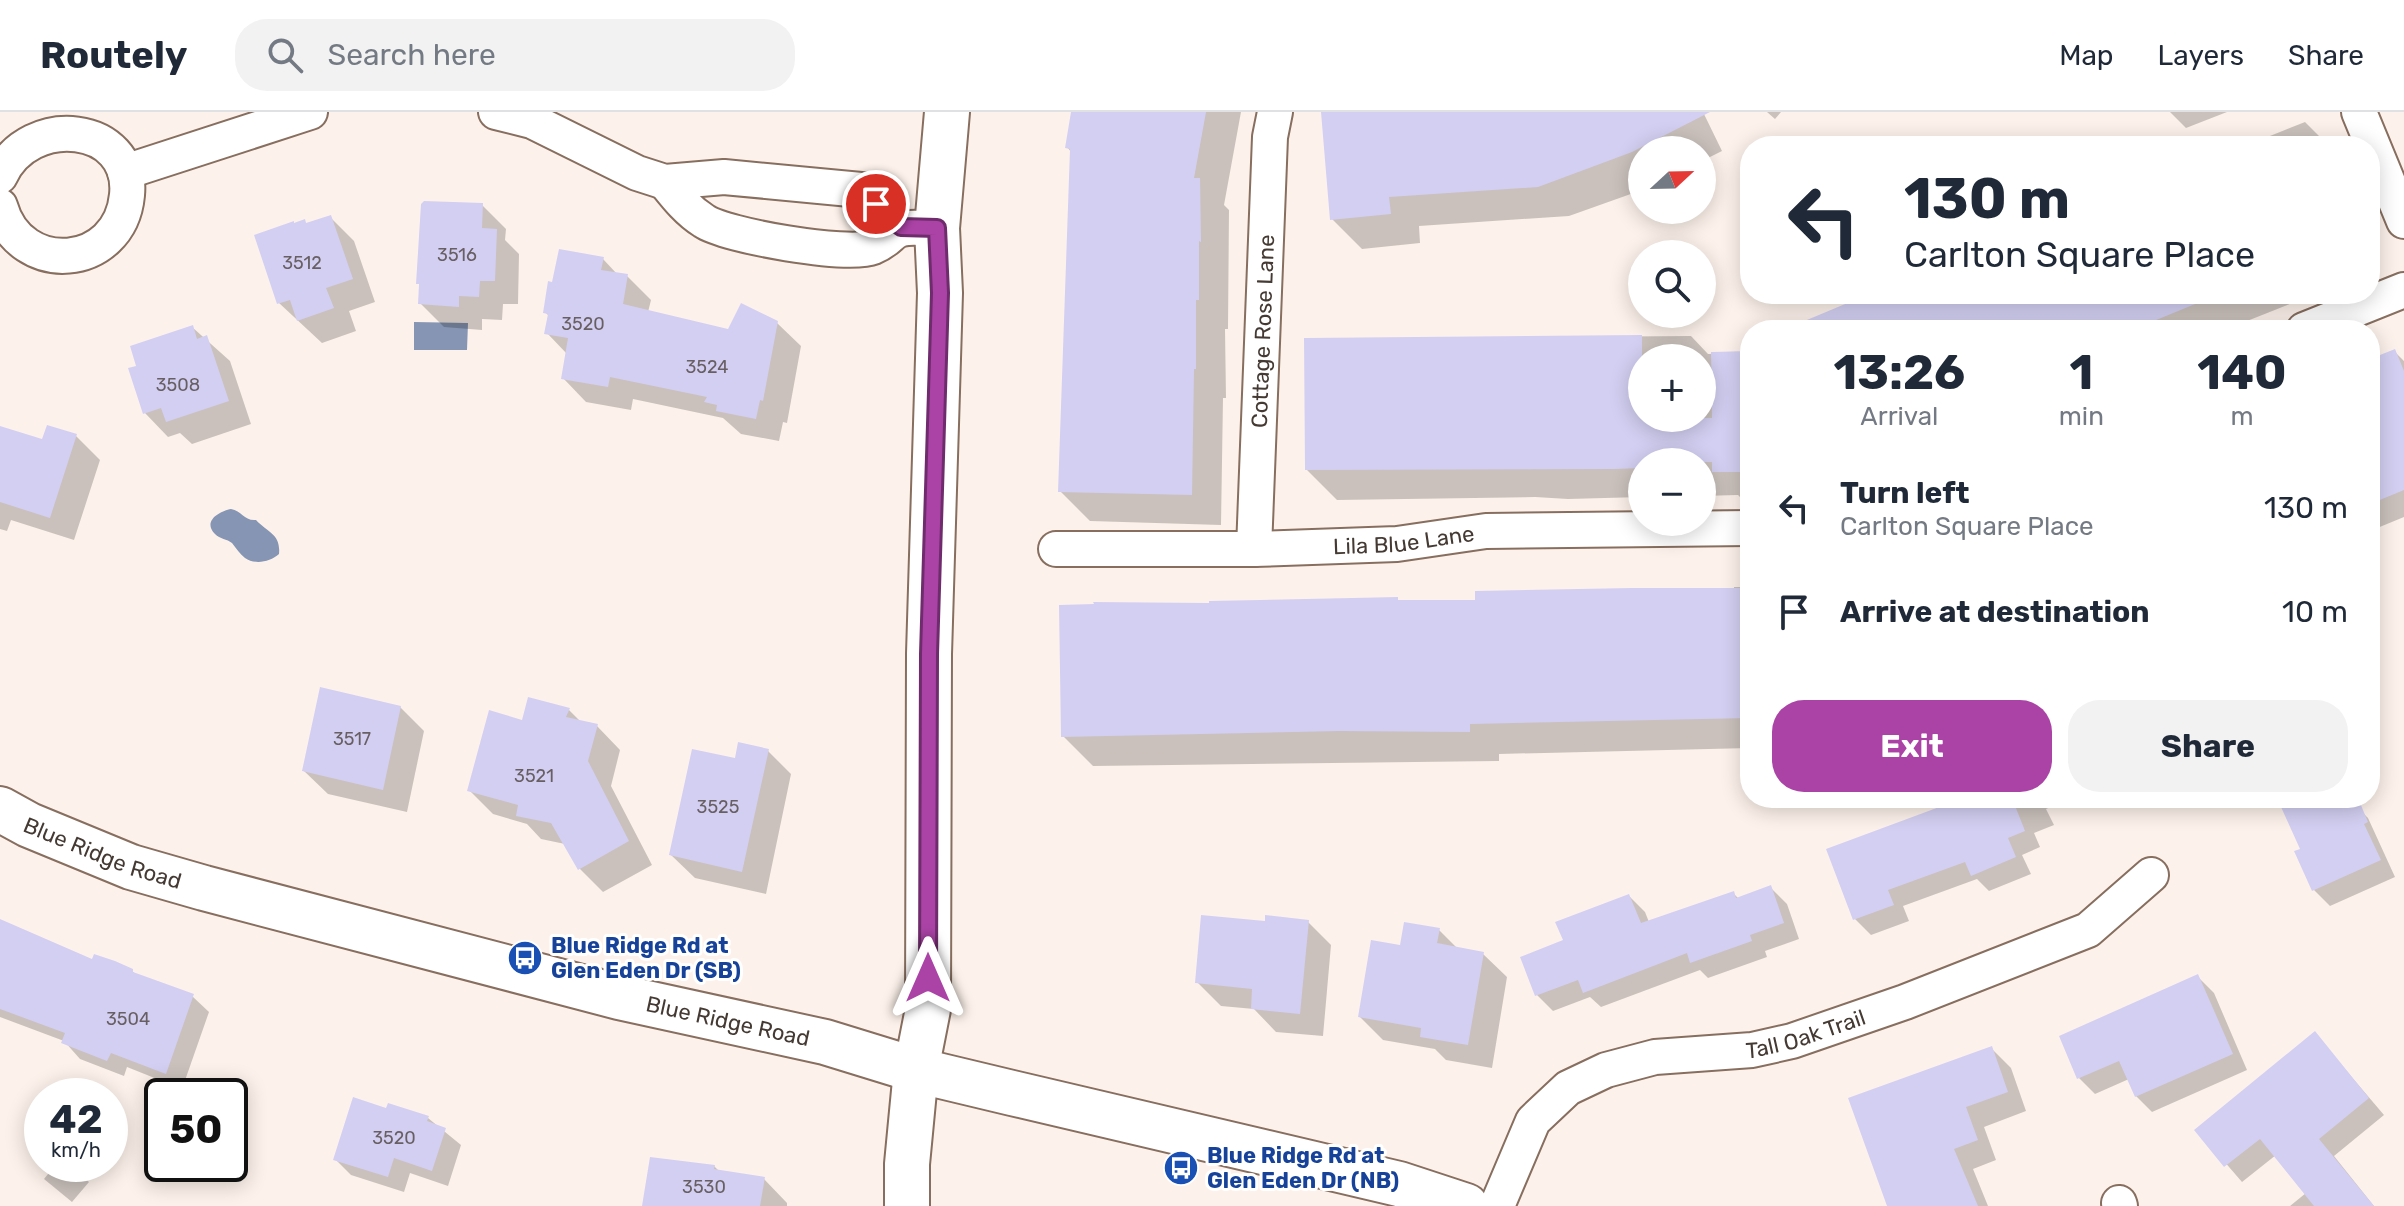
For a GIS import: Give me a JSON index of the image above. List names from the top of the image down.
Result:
{
  "streets": {
    "main road": ["Blue Ridge Road"],
    "street": ["Cottage Rose Lane", "Lila Blue Lane", "Tall Oak Trail"]
  },
  "crossings": [
    ["Cottage Rose Lane", "Lila Blue Lane"]
  ],
  "places": {
    "bus stop": ["Blue Ridge Rd at Glen Eden Dr (SB)", "Blue Ridge Rd at Glen Eden Dr (NB)"]
  },
  "house_numbers": [
    "3516",
    "3512",
    "3520",
    "3524",
    "3508",
    "3517",
    "3521",
    "3525",
    "3504",
    "3520",
    "3530"
  ],
  "north": "right",
  "page": {
    "header": "Routely",
    "search": "Search here",
    "nav": ["Map", "Layers", "Share"],
    "map_buttons": ["+", "−"],
    "turn": ["130 m", "Carlton Square Place"],
    "eta": [
      "13:26",
      "Arrival",
      "1",
      "min",
      "140",
      "m"
    ],
    "list": [
      {
        "name": "Turn left",
        "note": "Carlton Square Place",
        "value": "130 m"
      },
      {
        "name": "Arrive at destination",
        "value": "10 m"
      }
    ],
    "buttons": ["Exit", "Share"],
    "speed": "42 km/h",
    "limit": "50"
  }
}
